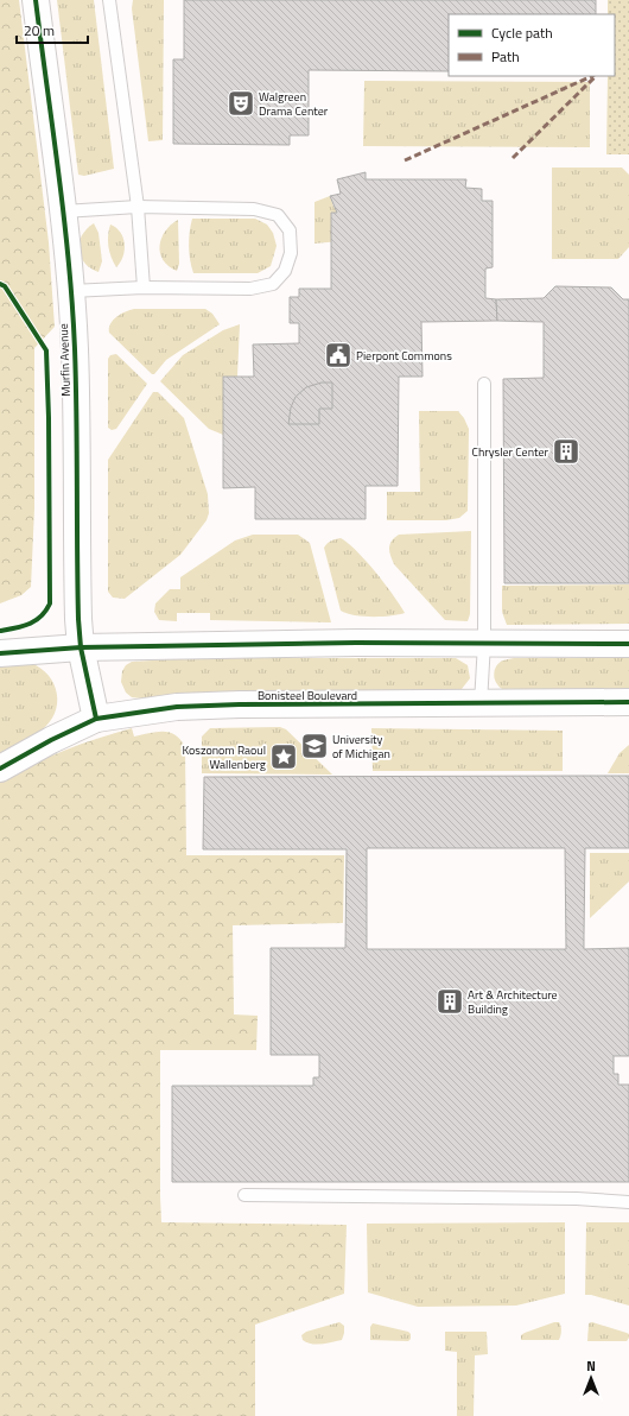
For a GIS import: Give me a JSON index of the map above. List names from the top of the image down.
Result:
{
  "streets": {
    "street": ["Murfin Avenue", "Bonisteel Boulevard"]
  },
  "crossings": [
    ["Murfin Avenue", "Bonisteel Boulevard"]
  ],
  "places": {
    "theatre": ["Walgreen Drama Center"],
    "public building": ["Pierpont Commons"],
    "building": ["Chrysler Center", "Art & Architecture Building"],
    "school or university": ["University of Michigan"],
    "place": ["Koszonom Raoul Wallenberg"]
  },
  "legend": ["Cycle path", "Path"],
  "scale_bar": "20 m",
  "north": "top"
}
